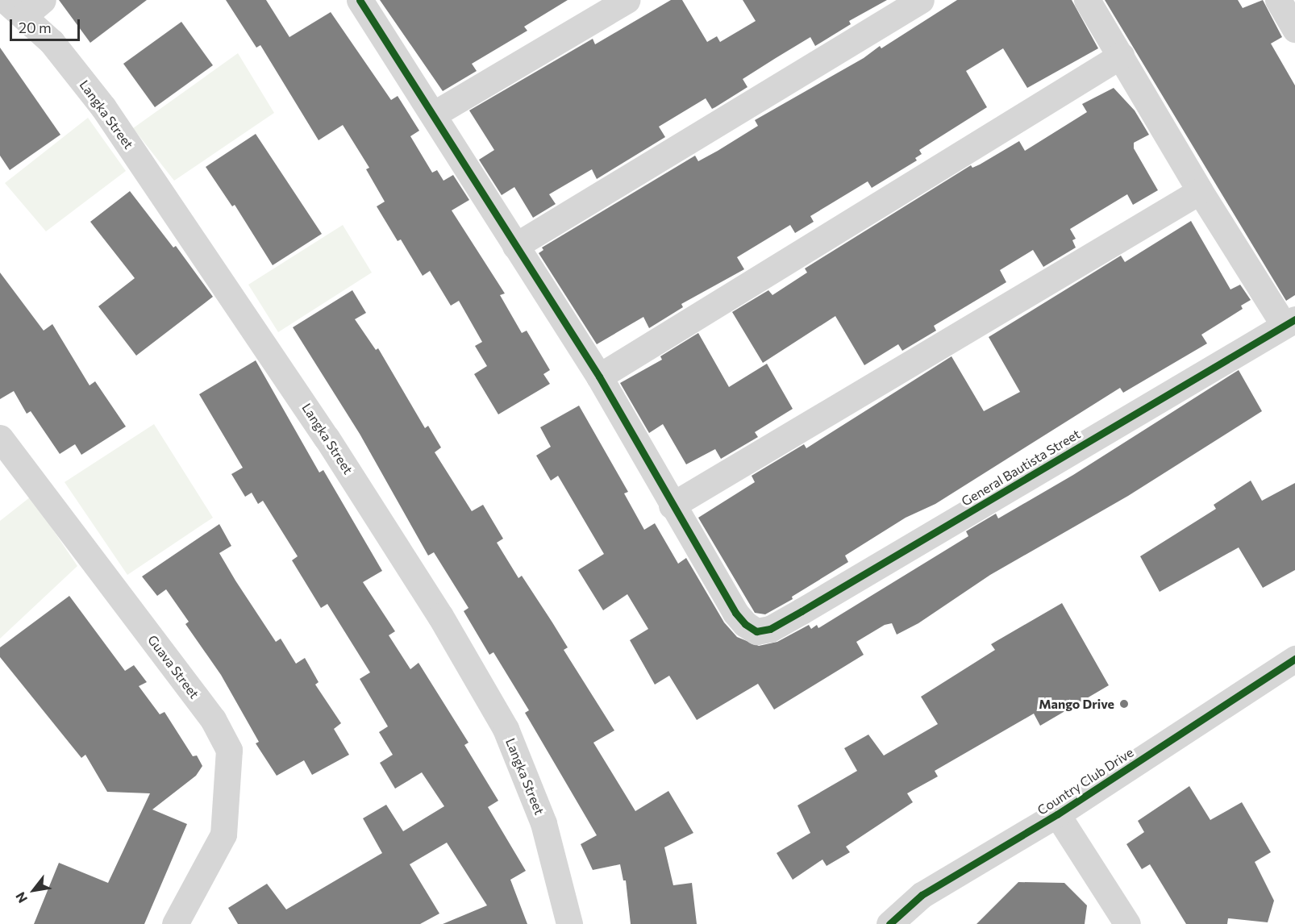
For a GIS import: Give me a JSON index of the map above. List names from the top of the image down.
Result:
{
  "streets": {
    "street": [
      "Langka Street",
      "General Bautista Street",
      "Guava Street",
      "Country Club Drive"
    ]
  },
  "places": ["Mango Drive"],
  "scale_bar": "20 m",
  "north": "bottom left"
}
